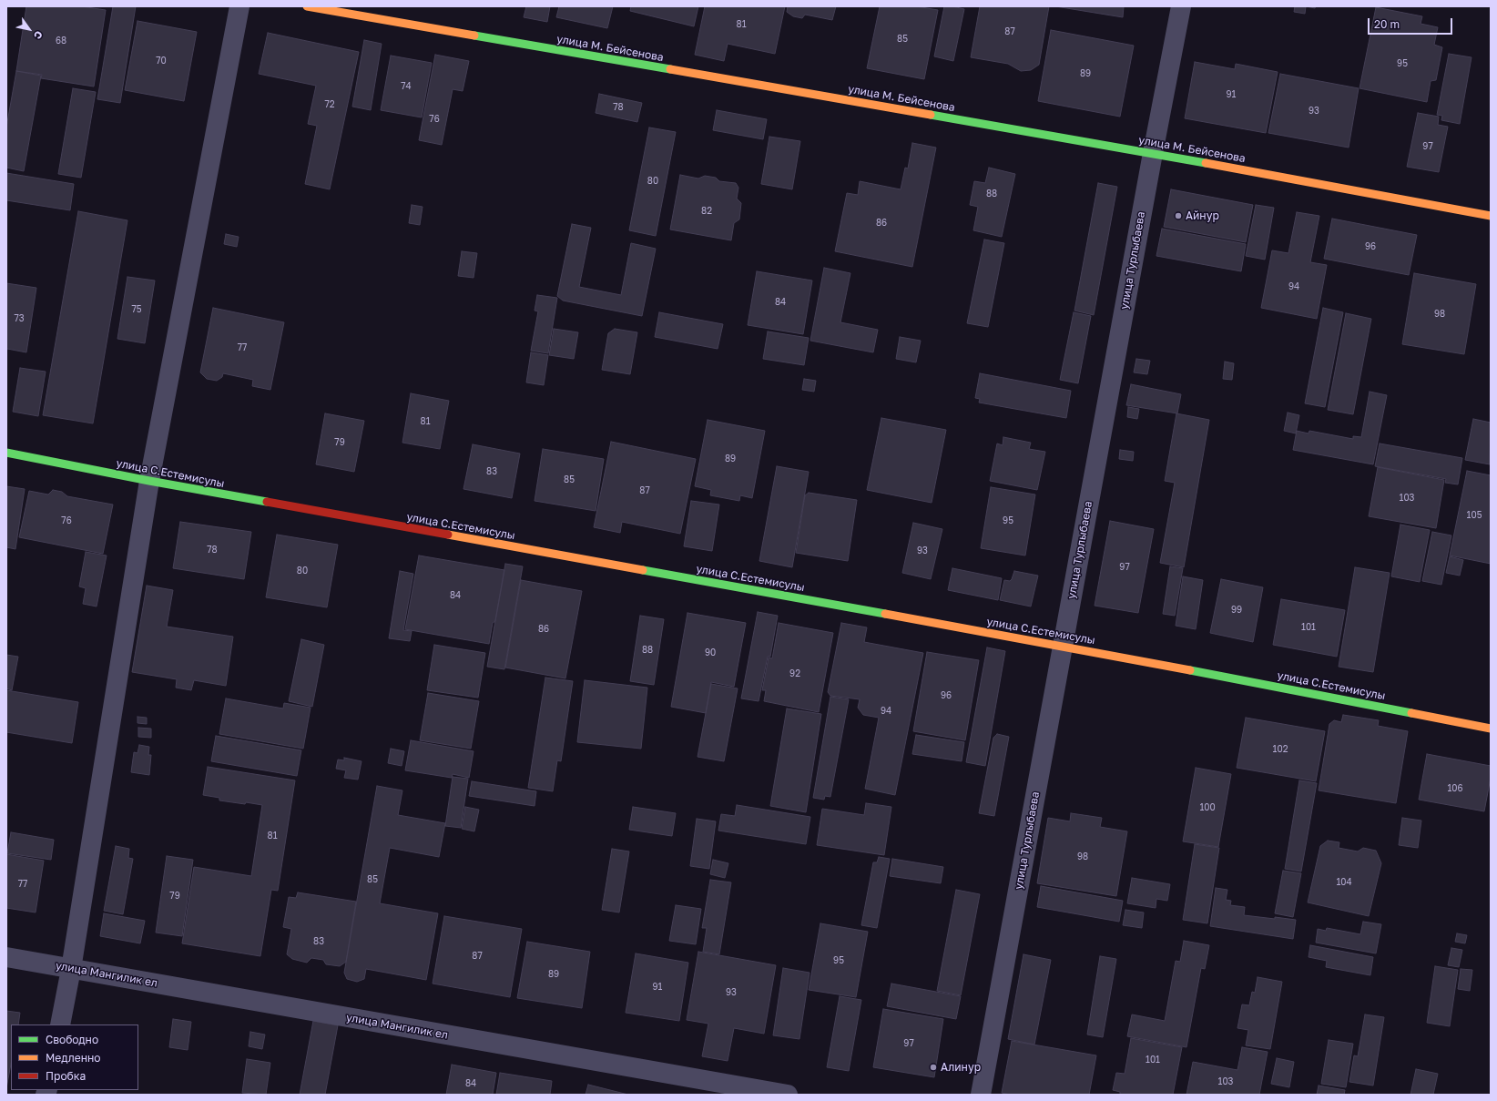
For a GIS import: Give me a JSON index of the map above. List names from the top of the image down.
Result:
{
  "streets": {
    "street": [
      "улица М. Бейсенова",
      "улица Турлыбаева",
      "улица С.Естемисулы",
      "улица Мангилик ел"
    ]
  },
  "crossings": [
    ["улица М. Бейсенова", "улица Турлыбаева"],
    ["улица Турлыбаева", "улица С.Естемисулы"]
  ],
  "places": ["Айнур", "Алинур"],
  "house_numbers": [
    "81",
    "87",
    "85",
    "68",
    "70",
    "95",
    "89",
    "74",
    "91",
    "72",
    "78",
    "93",
    "76",
    "97",
    "80",
    "88",
    "82",
    "86",
    "96",
    "94",
    "84",
    "75",
    "98",
    "73",
    "77",
    "81",
    "79",
    "89",
    "83",
    "85",
    "87",
    "103",
    "105",
    "76",
    "95",
    "78",
    "93",
    "97",
    "80",
    "84",
    "99",
    "101",
    "86",
    "88",
    "90",
    "92",
    "96",
    "94",
    "102",
    "106",
    "100",
    "81",
    "98",
    "85",
    "104",
    "77",
    "79",
    "83",
    "87",
    "95",
    "89",
    "91",
    "93",
    "97",
    "101",
    "103",
    "84"
  ],
  "legend": ["Свободно", "Медленно", "Пробка"],
  "scale_bar": "20 m",
  "north": "bottom right"
}
